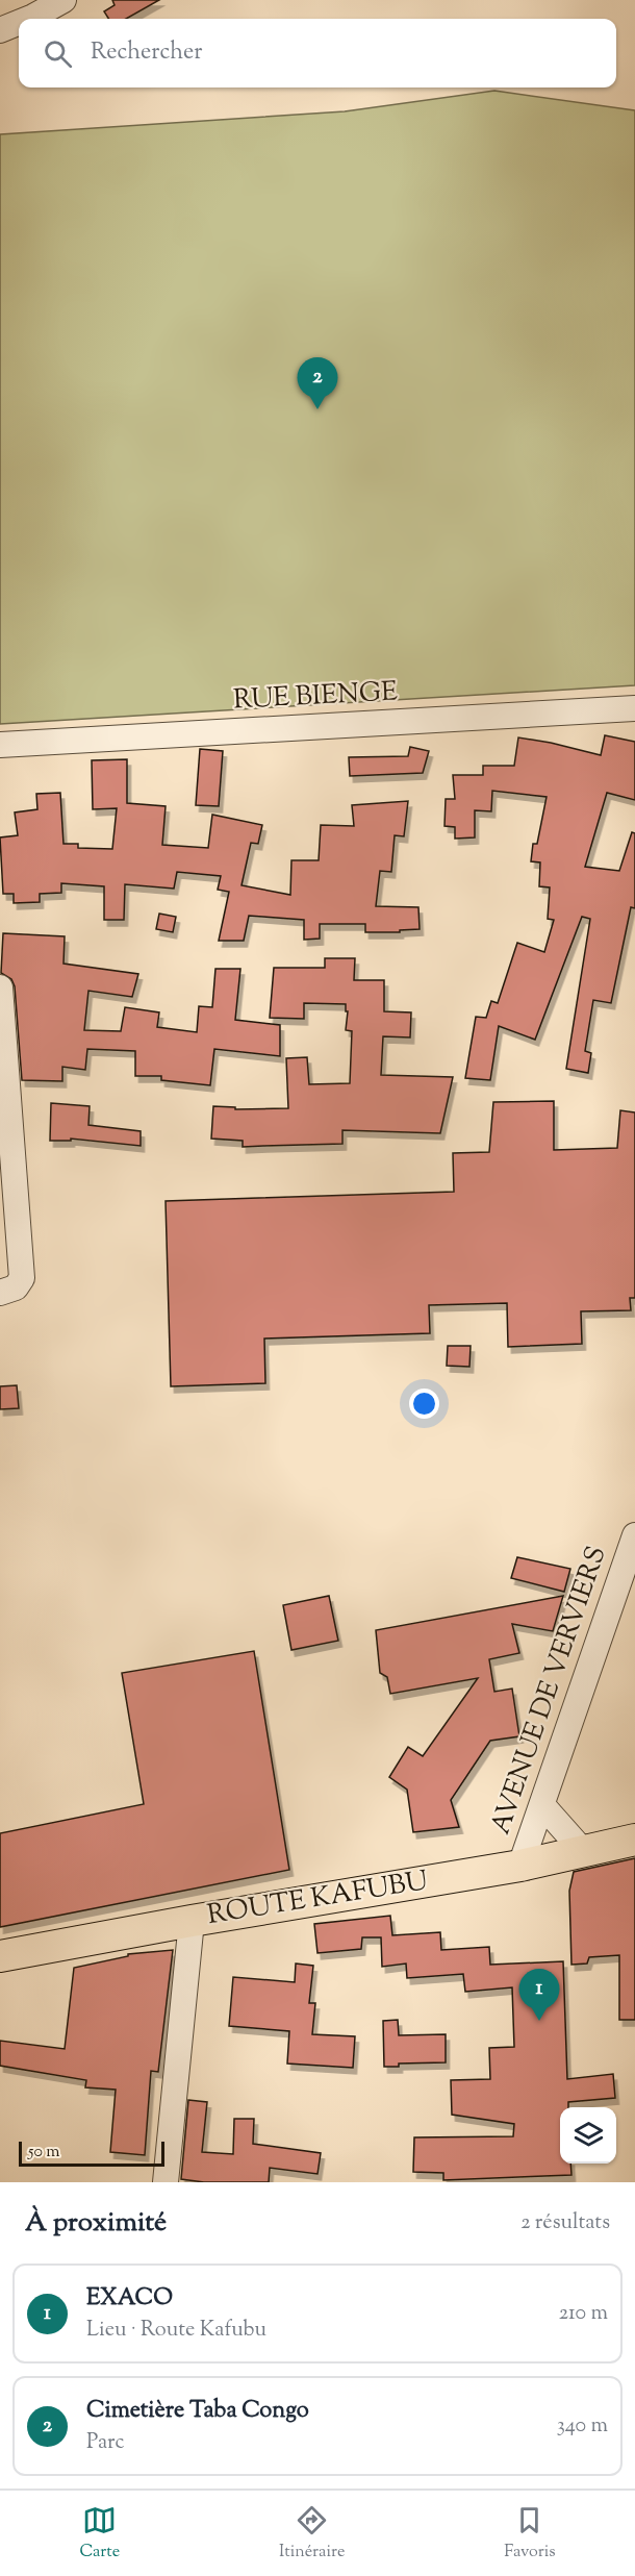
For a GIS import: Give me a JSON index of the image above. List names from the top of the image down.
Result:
{
  "streets": {
    "main road": ["ROUTE KAFUBU"],
    "street": ["RUE BIENGE", "AVENUE DE VERVIERS"]
  },
  "crossings": [
    ["AVENUE DE VERVIERS", "ROUTE KAFUBU"]
  ],
  "scale_bar": "50 m",
  "page": {
    "search": "Rechercher",
    "pins": ["2", "1"],
    "scale": "50 m",
    "heading": ["À proximité", "2 résultats"],
    "list": [
      {
        "mark": "1",
        "name": "EXACO",
        "note": "Lieu · Route Kafubu",
        "value": "210 m"
      },
      {
        "mark": "2",
        "name": "Cimetière Taba Congo",
        "note": "Parc",
        "value": "340 m"
      }
    ],
    "nav": ["Carte", "Itinéraire", "Favoris"]
  }
}
